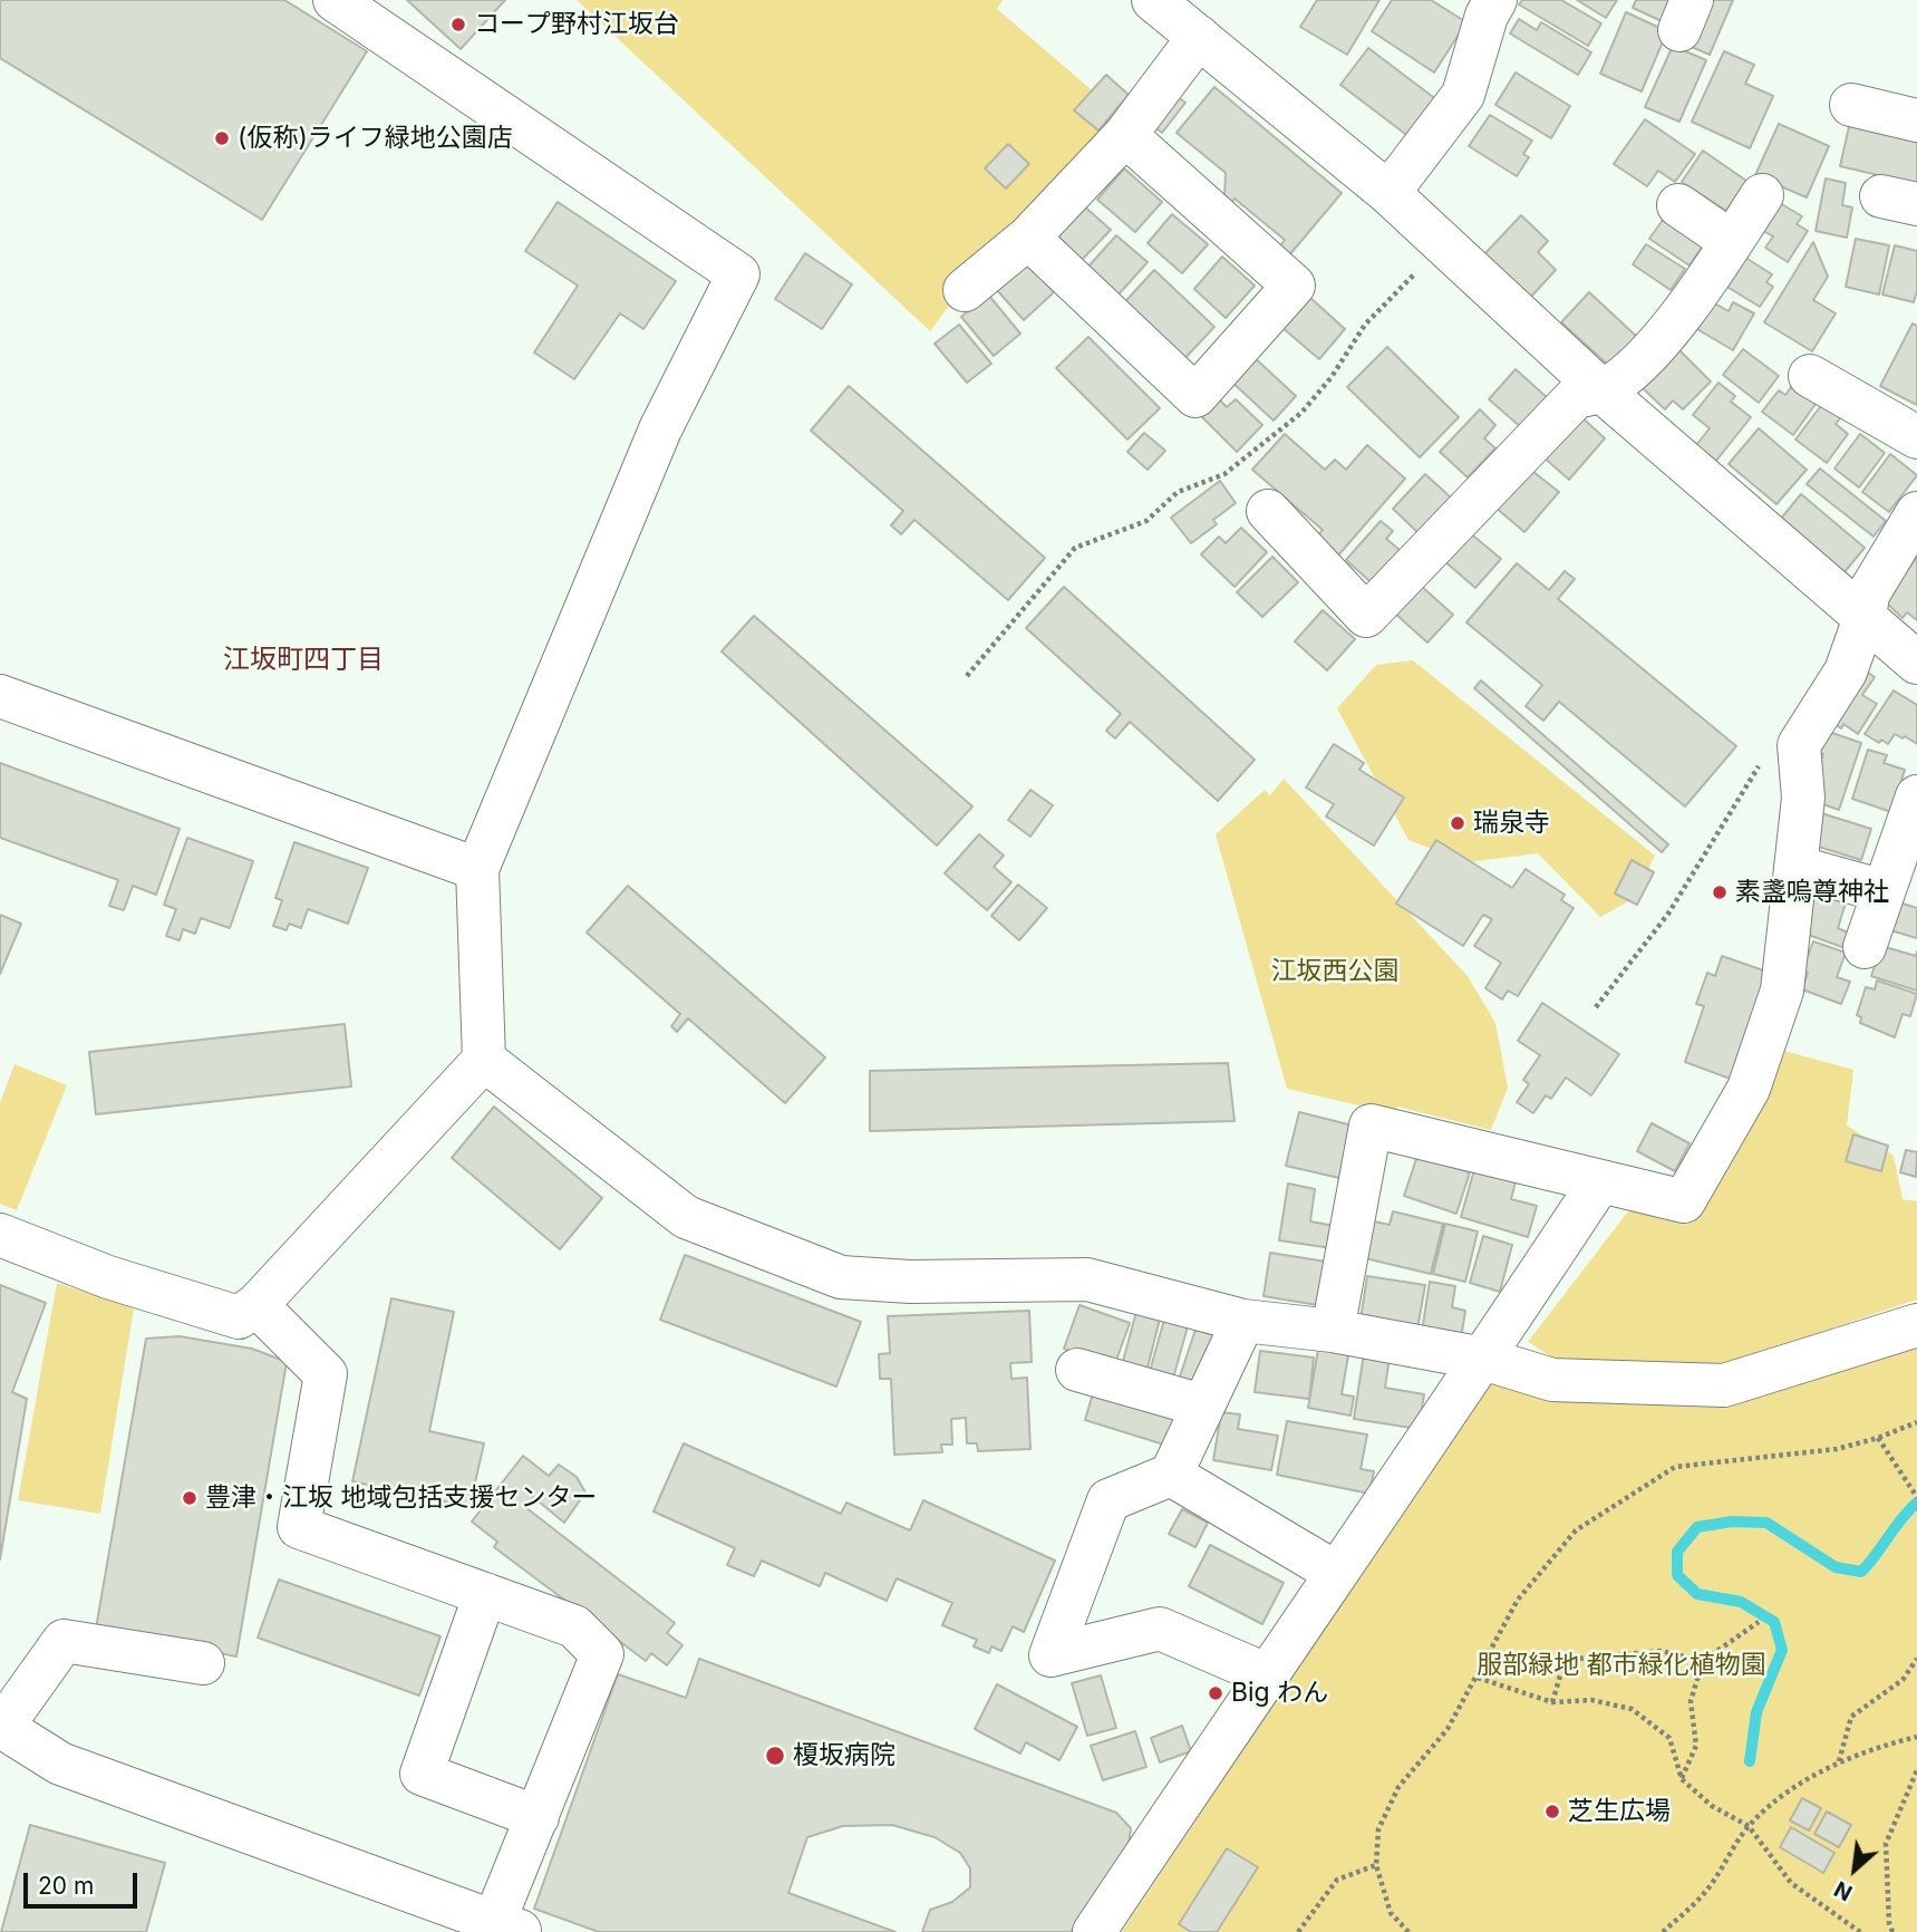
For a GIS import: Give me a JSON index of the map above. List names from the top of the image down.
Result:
{
  "districts": ["江坂町四丁目"],
  "parks": ["江坂西公園", "服部緑地 都市緑化植物園"],
  "places": [
    "コープ野村江坂台",
    "(仮称)ライフ緑地公園店",
    "瑞泉寺",
    "素盞嗚尊神社",
    "豊津・江坂 地域包括支援センター",
    "Big わん",
    "榎坂病院",
    "芝生広場"
  ],
  "scale_bar": "20 m",
  "north": "bottom left"
}
